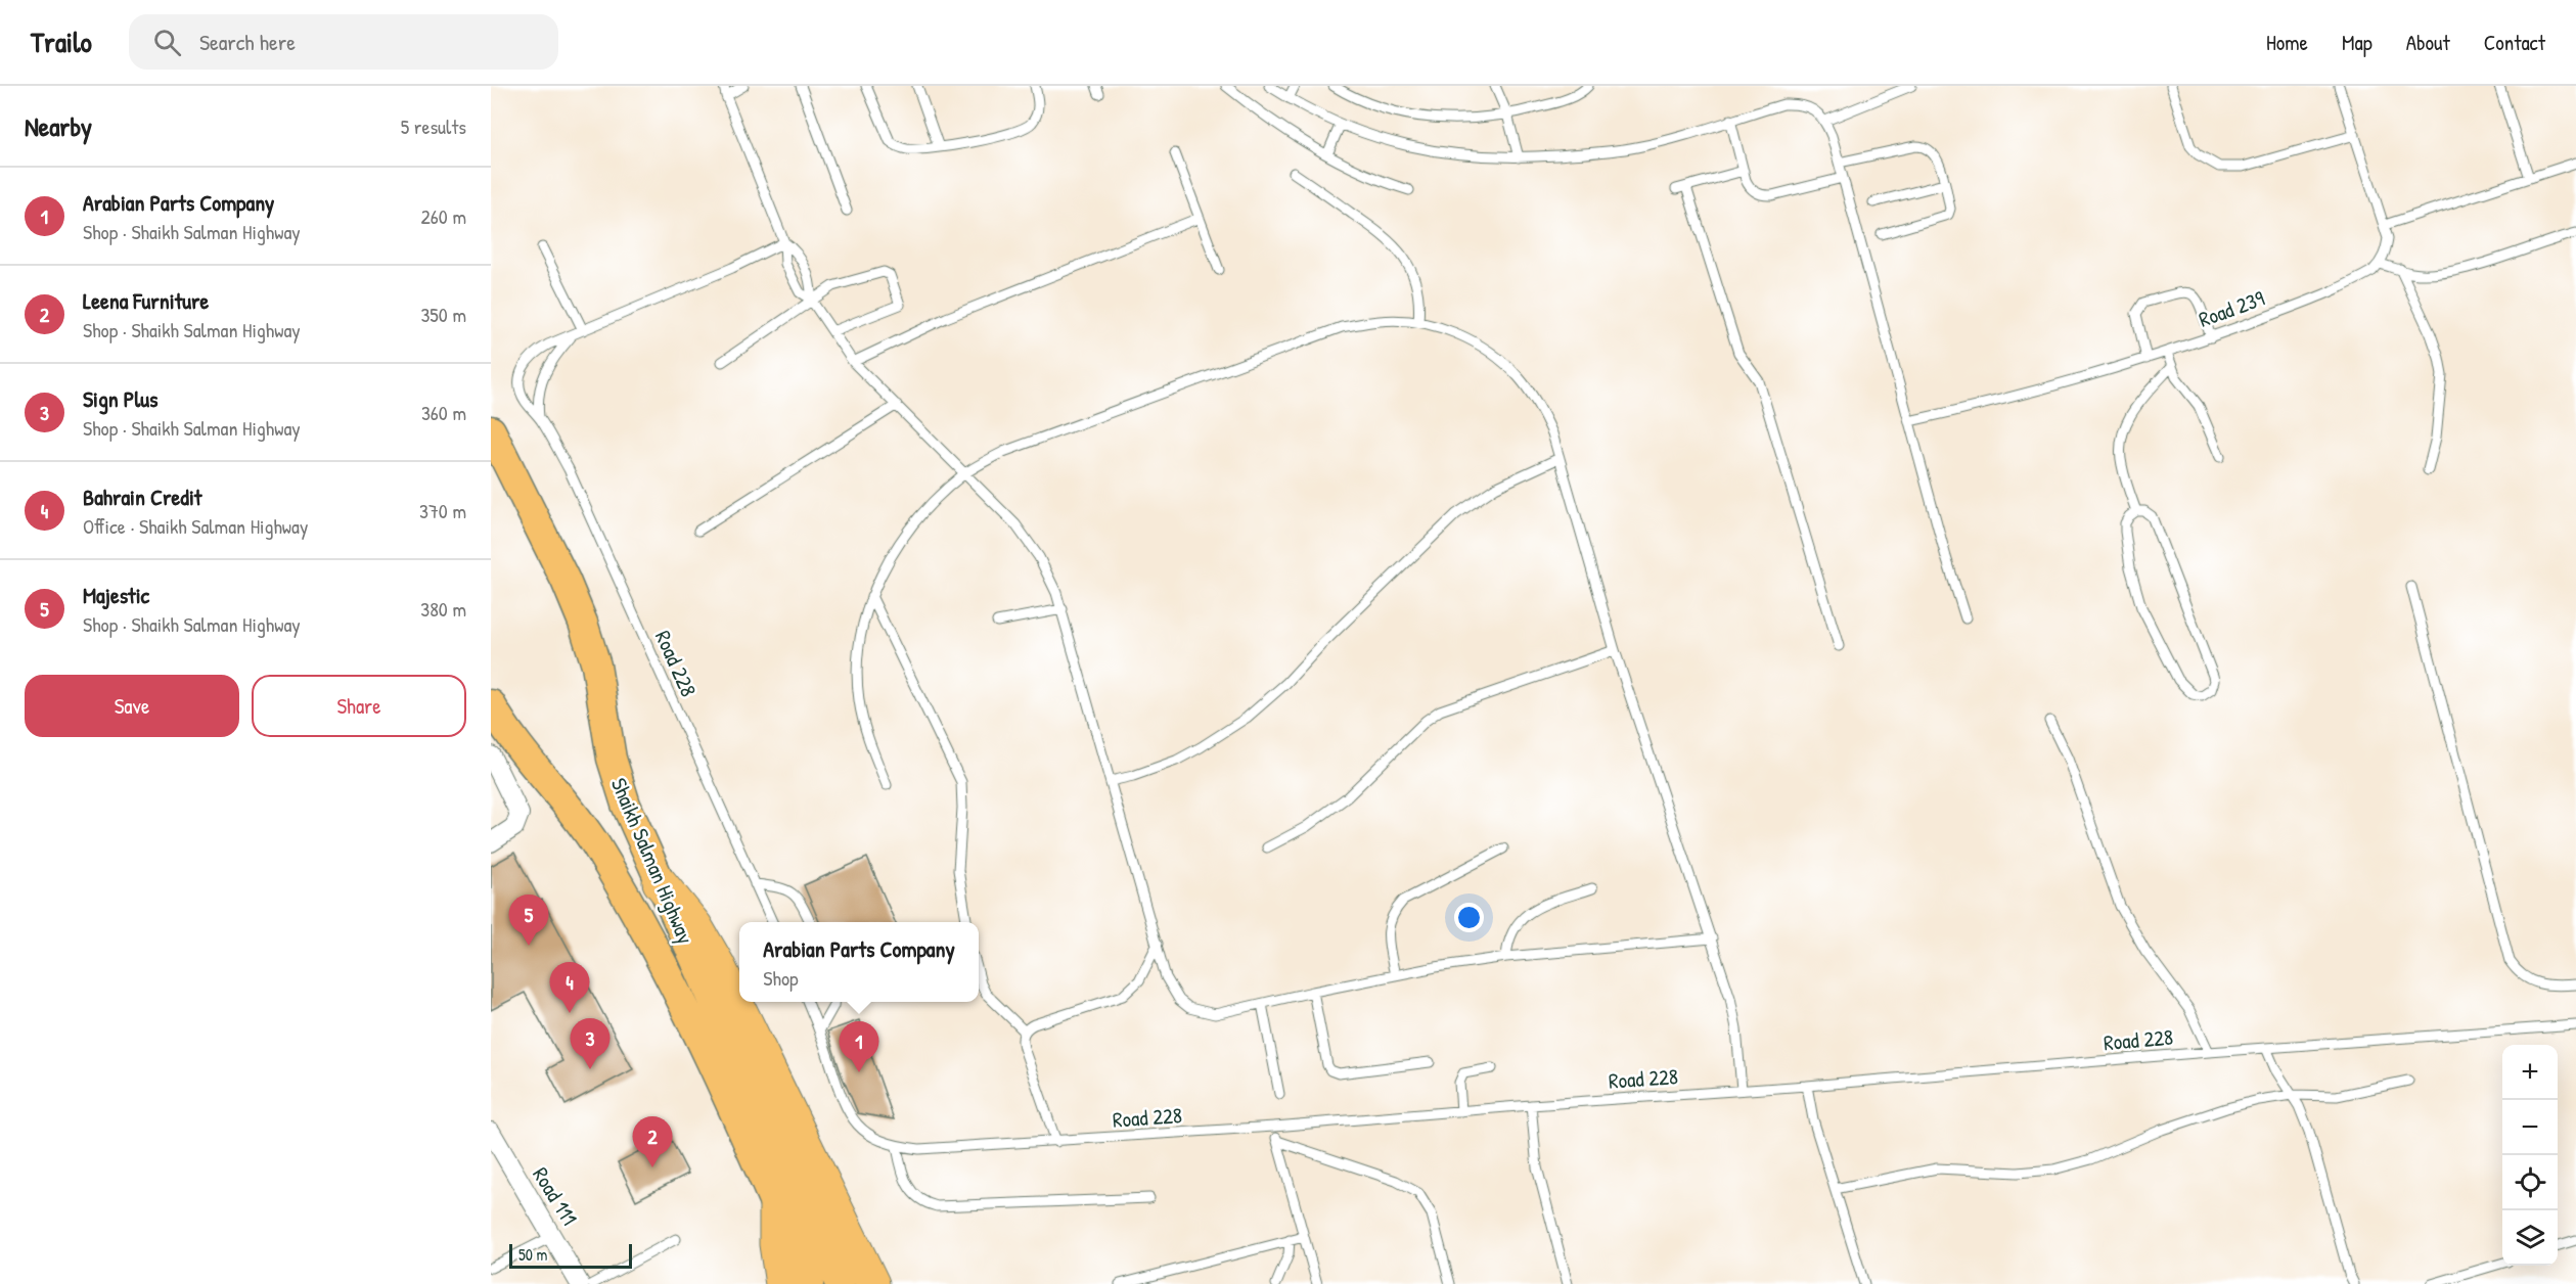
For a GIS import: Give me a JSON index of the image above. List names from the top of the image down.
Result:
{
  "streets": {
    "main road": ["Shaikh Salman Highway"],
    "street": ["Road 111"],
    "lane": ["Road 239", "Road 228"]
  },
  "scale_bar": "50 m",
  "page": {
    "header": "Trailo",
    "search": "Search here",
    "nav": [
      "Home",
      "Map",
      "About",
      "Contact"
    ],
    "heading": ["Nearby", "5 results"],
    "list": [
      {
        "mark": "1",
        "name": "Arabian Parts Company",
        "note": "Shop · Shaikh Salman Highway",
        "value": "260 m"
      },
      {
        "mark": "2",
        "name": "Leena Furniture",
        "note": "Shop · Shaikh Salman Highway",
        "value": "350 m"
      },
      {
        "mark": "3",
        "name": "Sign Plus",
        "note": "Shop · Shaikh Salman Highway",
        "value": "360 m"
      },
      {
        "mark": "4",
        "name": "Bahrain Credit",
        "note": "Office · Shaikh Salman Highway",
        "value": "370 m"
      },
      {
        "mark": "5",
        "name": "Majestic",
        "note": "Shop · Shaikh Salman Highway",
        "value": "380 m"
      }
    ],
    "buttons": ["Save", "Share"],
    "pins": [
      "5",
      "4",
      "3",
      "1",
      "2"
    ],
    "popup": ["Arabian Parts Company", "Shop"],
    "map_buttons": ["+", "−"],
    "scale": "50 m"
  }
}
